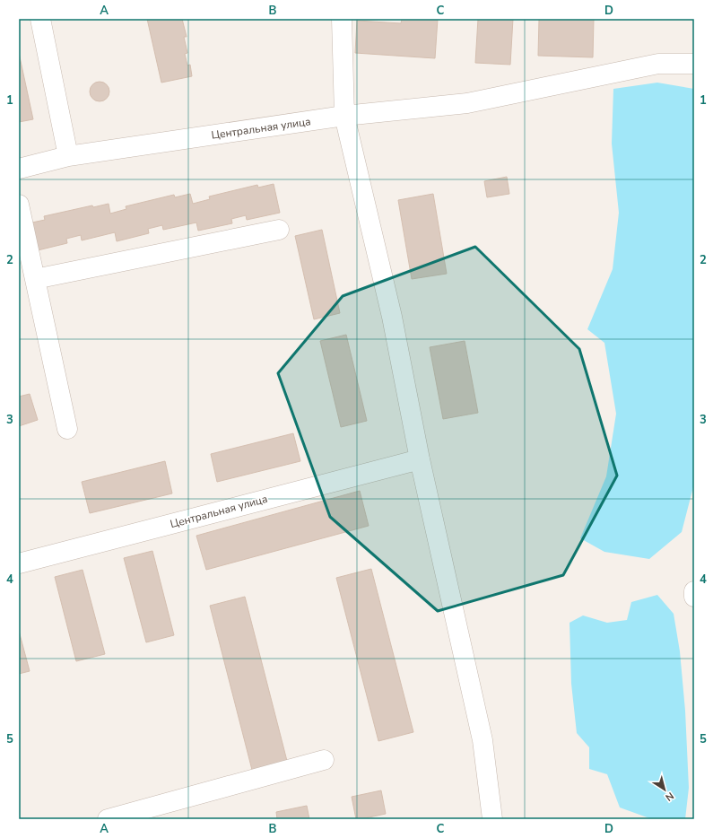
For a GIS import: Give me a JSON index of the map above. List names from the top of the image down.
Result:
{
  "streets": {
    "street": ["Центральная улица"]
  },
  "north": "bottom right",
  "grid": {
    "columns": [
      "A",
      "B",
      "C",
      "D"
    ],
    "rows": [
      "1",
      "2",
      "3",
      "4",
      "5"
    ]
  }
}
